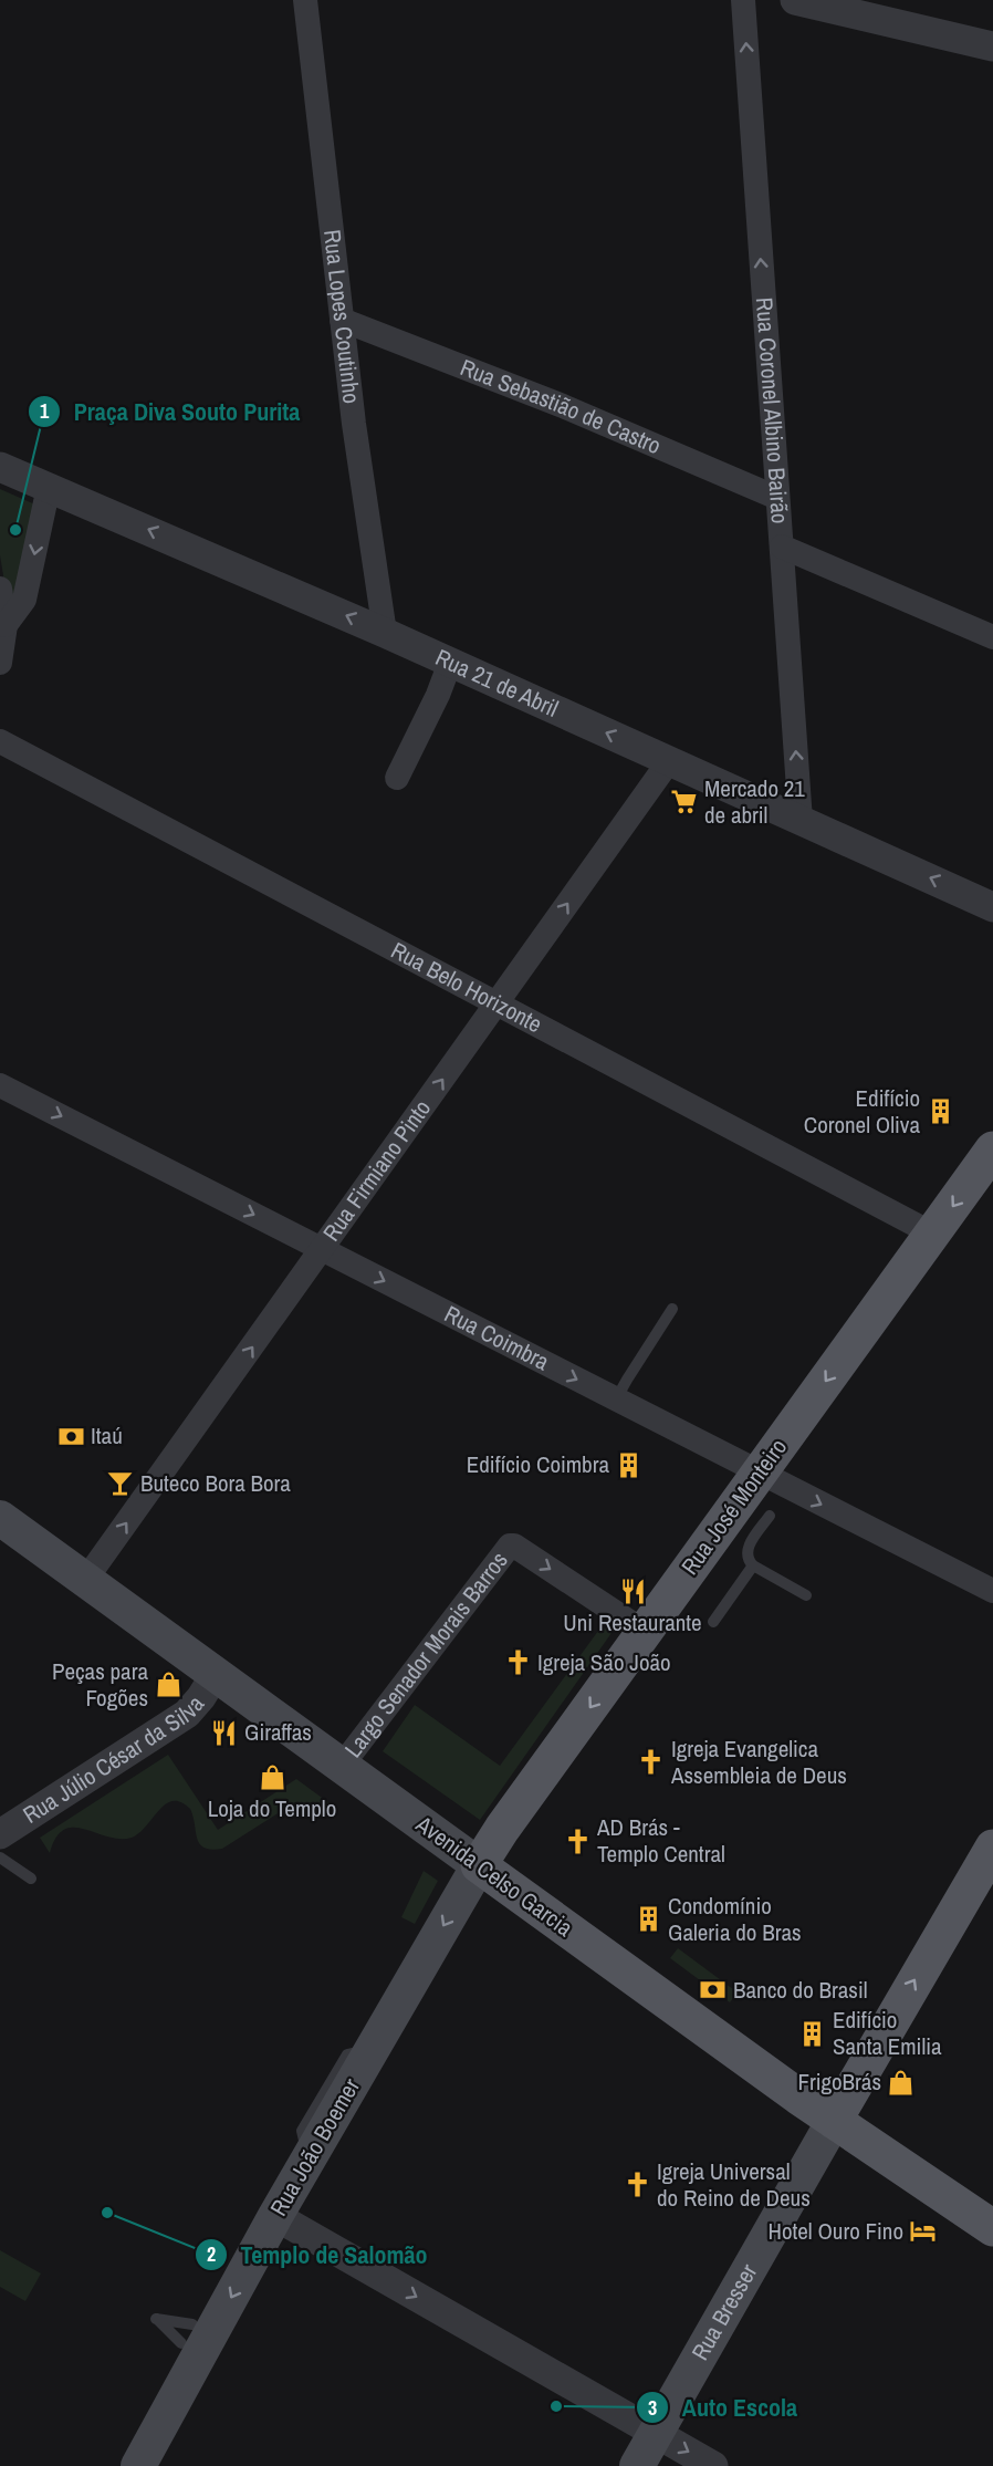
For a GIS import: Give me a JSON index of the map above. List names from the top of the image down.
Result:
{
  "streets": {
    "main road": [
      "Rua José Monteiro",
      "Avenida Celso Garcia",
      "Rua João Boemer",
      "Rua Bresser"
    ],
    "street": [
      "Rua Lopes Coutinho",
      "Rua Sebastião de Castro",
      "Rua Coronel Albino Bairão",
      "Rua 21 de Abril",
      "Rua Belo Horizonte",
      "Rua Firmiano Pinto",
      "Rua Coimbra",
      "Largo Senador Morais Barros",
      "Rua Júlio César da Silva"
    ]
  },
  "crossings": [
    ["Rua Lopes Coutinho", "Rua Sebastião de Castro"],
    ["Rua Lopes Coutinho", "Rua 21 de Abril"],
    ["Rua Sebastião de Castro", "Rua Coronel Albino Bairão"],
    ["Rua Coronel Albino Bairão", "Rua 21 de Abril"],
    ["Rua 21 de Abril", "Rua Firmiano Pinto"],
    ["Rua Belo Horizonte", "Rua Firmiano Pinto"],
    ["Rua Belo Horizonte", "Rua José Monteiro"],
    ["Rua Firmiano Pinto", "Rua Coimbra"],
    ["Rua Firmiano Pinto", "Avenida Celso Garcia"],
    ["Rua Coimbra", "Rua José Monteiro"],
    ["Rua José Monteiro", "Largo Senador Morais Barros"],
    ["Rua José Monteiro", "Avenida Celso Garcia"],
    ["Rua José Monteiro", "Rua João Boemer"],
    ["Largo Senador Morais Barros", "Avenida Celso Garcia"],
    ["Rua Júlio César da Silva", "Avenida Celso Garcia"],
    ["Avenida Celso Garcia", "Rua João Boemer"],
    ["Avenida Celso Garcia", "Rua Bresser"]
  ],
  "one_way": [
    "Rua Coronel Albino Bairão",
    "Rua 21 de Abril",
    "Rua Firmiano Pinto",
    "Rua Coimbra",
    "Rua José Monteiro",
    "Rua João Boemer",
    "Rua Bresser"
  ],
  "places": {
    "other": ["Praça Diva Souto Purita", "Templo de Salomão", "Auto Escola"],
    "supermarket": ["Mercado 21 de abril"],
    "building": [
      "Edifício Coronel Oliva",
      "Edifício Coimbra",
      "Condomínio Galeria do Bras",
      "Edifício Santa Emilia"
    ],
    "bank": ["Itaú", "Banco do Brasil"],
    "bar": ["Buteco Bora Bora"],
    "restaurant": ["Uni Restaurante", "Giraffas"],
    "church": [
      "Igreja São João",
      "Igreja Evangelica Assembleia de Deus",
      "AD Brás - Templo Central",
      "Igreja Universal do Reino de Deus"
    ],
    "shop": ["Peças para Fogões", "Loja do Templo", "FrigoBrás"],
    "hotel": ["Hotel Ouro Fino"]
  }
}
